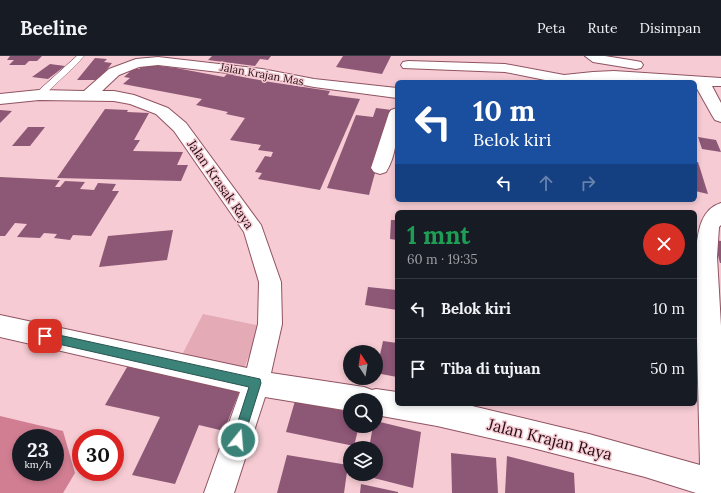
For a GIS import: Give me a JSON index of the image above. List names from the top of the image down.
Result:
{
  "streets": {
    "street": ["Jalan Krajan Mas", "Jalan Krasak Raya", "Jalan Krajan Raya"]
  },
  "crossings": [
    ["Jalan Krajan Mas", "Jalan Krasak Raya"]
  ],
  "north": "top",
  "page": {
    "header": "Beeline",
    "nav": ["Peta", "Rute", "Disimpan"],
    "turn": ["10 m", "Belok kiri"],
    "heading": ["1 mnt", "60 m · 19:35"],
    "list": [
      {
        "name": "Belok kiri",
        "value": "10 m"
      },
      {
        "name": "Tiba di tujuan",
        "value": "50 m"
      }
    ],
    "speed": "23 km/h",
    "limit": "30"
  }
}
